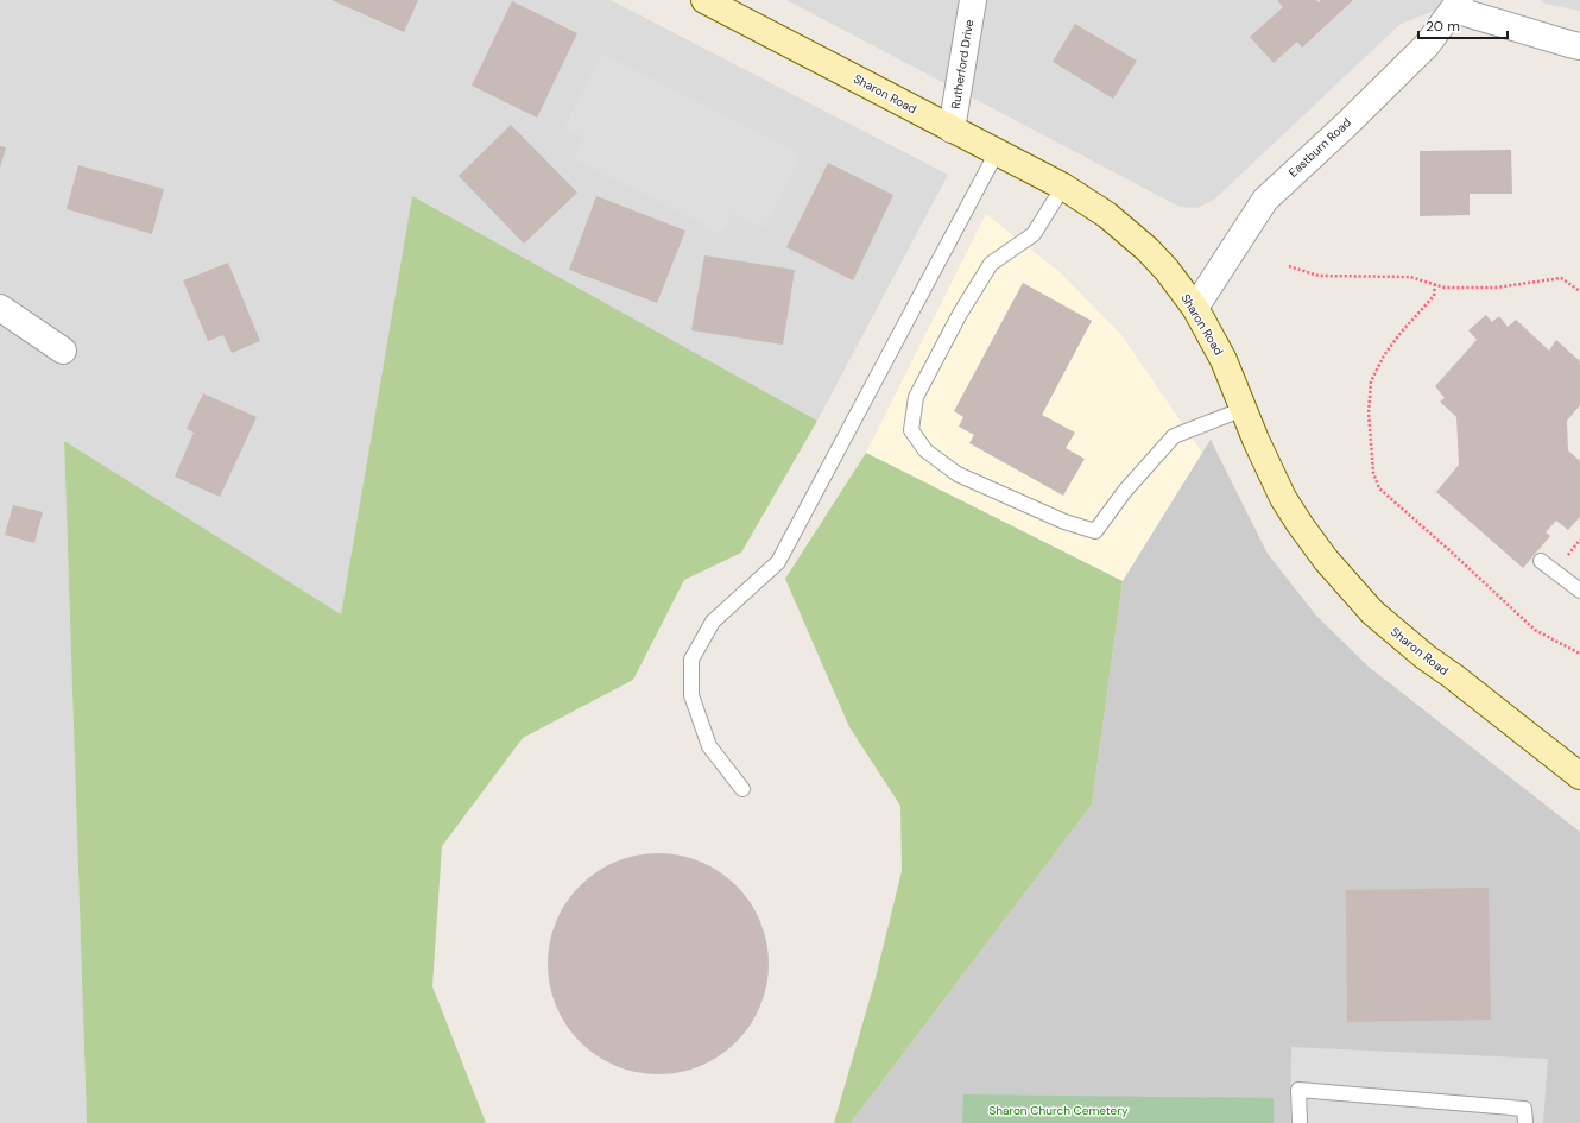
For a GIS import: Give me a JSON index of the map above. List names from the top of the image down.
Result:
{
  "streets": {
    "main road": ["Sharon Road"],
    "street": ["Rutherford Drive", "Eastburn Road"]
  },
  "crossings": [
    ["Rutherford Drive", "Sharon Road"],
    ["Sharon Road", "Eastburn Road"]
  ],
  "parks": ["Sharon Church Cemetery"],
  "scale_bar": "20 m"
}
